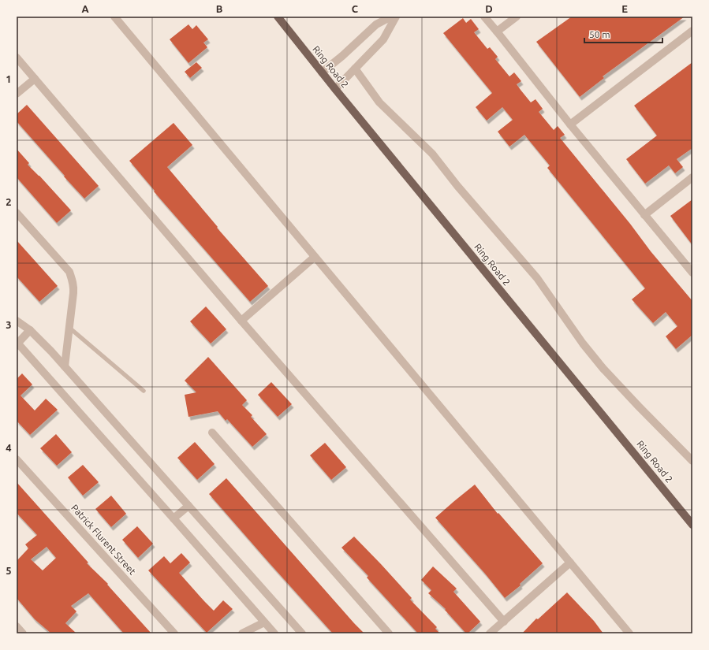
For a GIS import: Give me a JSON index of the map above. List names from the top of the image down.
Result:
{
  "streets": {
    "main road": ["Ring Road 2"],
    "street": ["Patrick Flurent Street"]
  },
  "scale_bar": "50 m",
  "grid": {
    "columns": [
      "A",
      "B",
      "C",
      "D",
      "E"
    ],
    "rows": [
      "1",
      "2",
      "3",
      "4",
      "5"
    ]
  }
}
